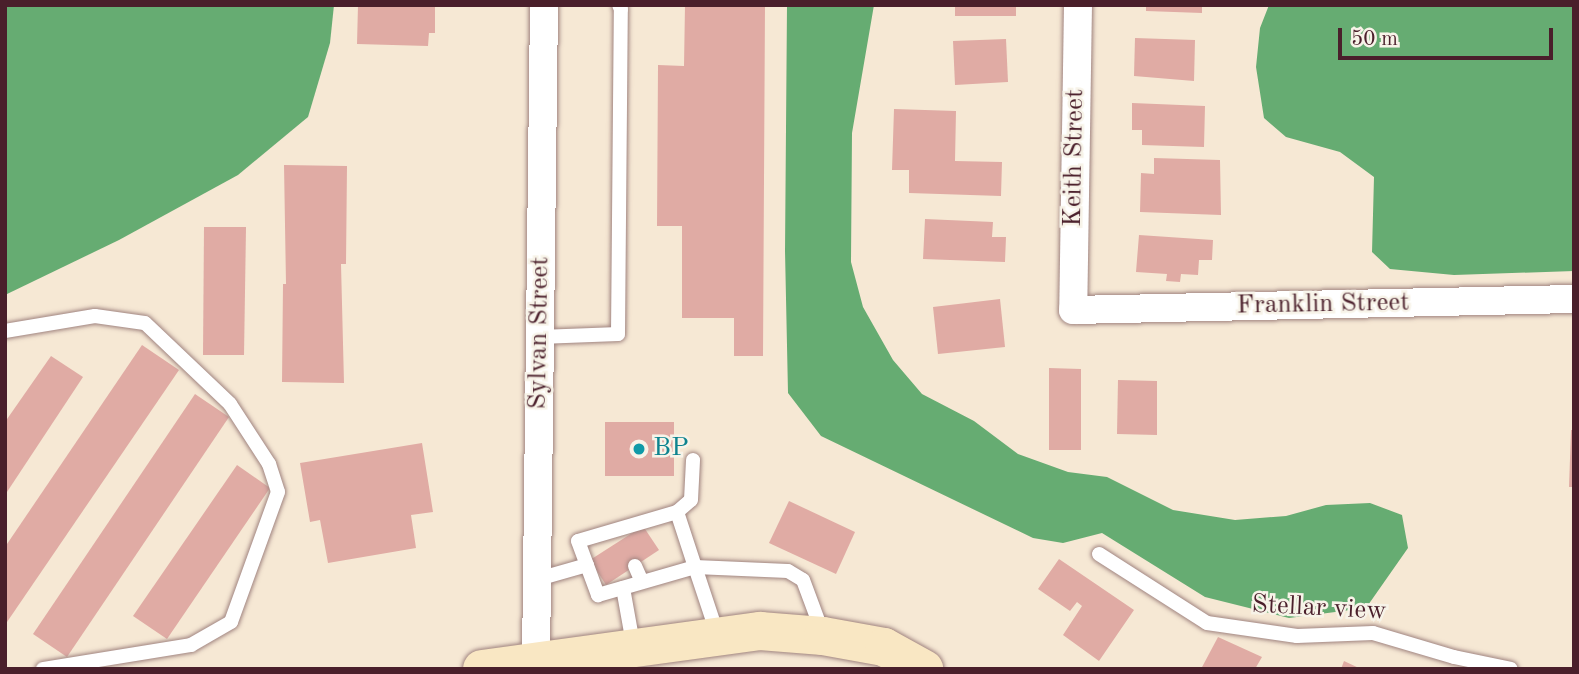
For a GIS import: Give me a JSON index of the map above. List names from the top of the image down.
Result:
{
  "streets": {
    "street": ["Keith Street", "Franklin Street", "Sylvan Street"],
    "lane": ["Stellar view"]
  },
  "crossings": [
    ["Keith Street", "Franklin Street"]
  ],
  "places": ["BP"],
  "scale_bar": "50 m"
}
